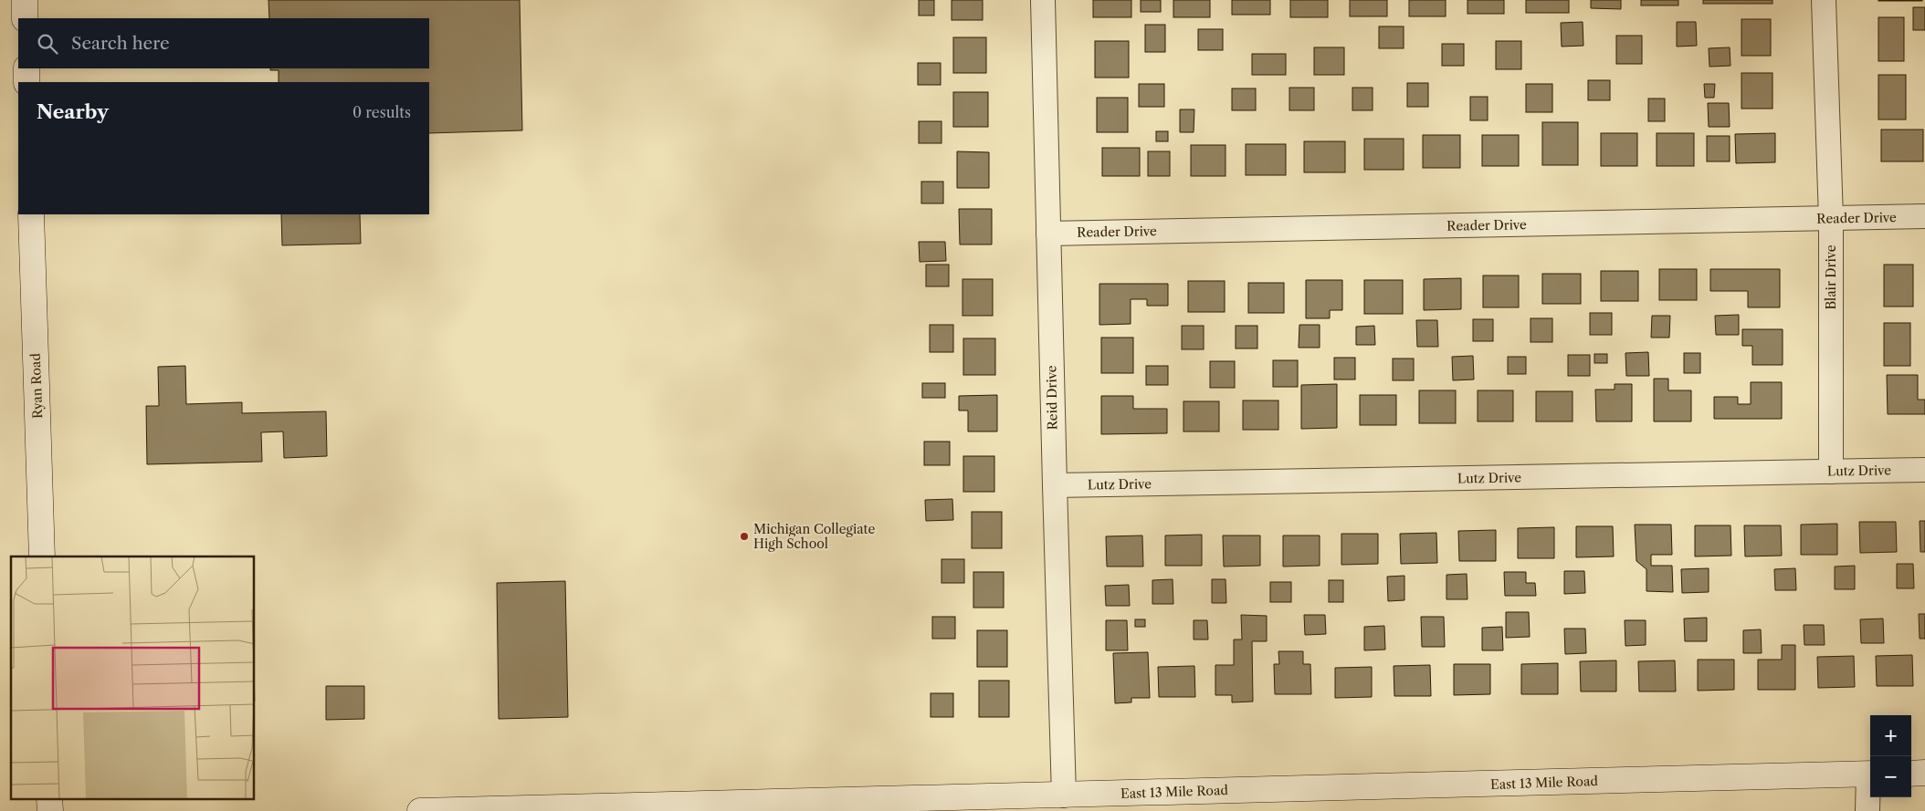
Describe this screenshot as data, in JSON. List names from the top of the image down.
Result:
{
  "streets": {
    "main road": ["Ryan Road", "East 13 Mile Road"],
    "street": [
      "Reader Drive",
      "Blair Drive",
      "Reid Drive",
      "Lutz Drive"
    ]
  },
  "crossings": [
    ["Reader Drive", "Blair Drive"],
    ["Reader Drive", "Reid Drive"],
    ["Blair Drive", "Lutz Drive"],
    ["Reid Drive", "Lutz Drive"],
    ["Reid Drive", "East 13 Mile Road"]
  ],
  "places": ["Michigan Collegiate High School"],
  "page": {
    "search": "Search here",
    "heading": ["Nearby", "0 results"],
    "map_buttons": ["+", "−"]
  }
}
